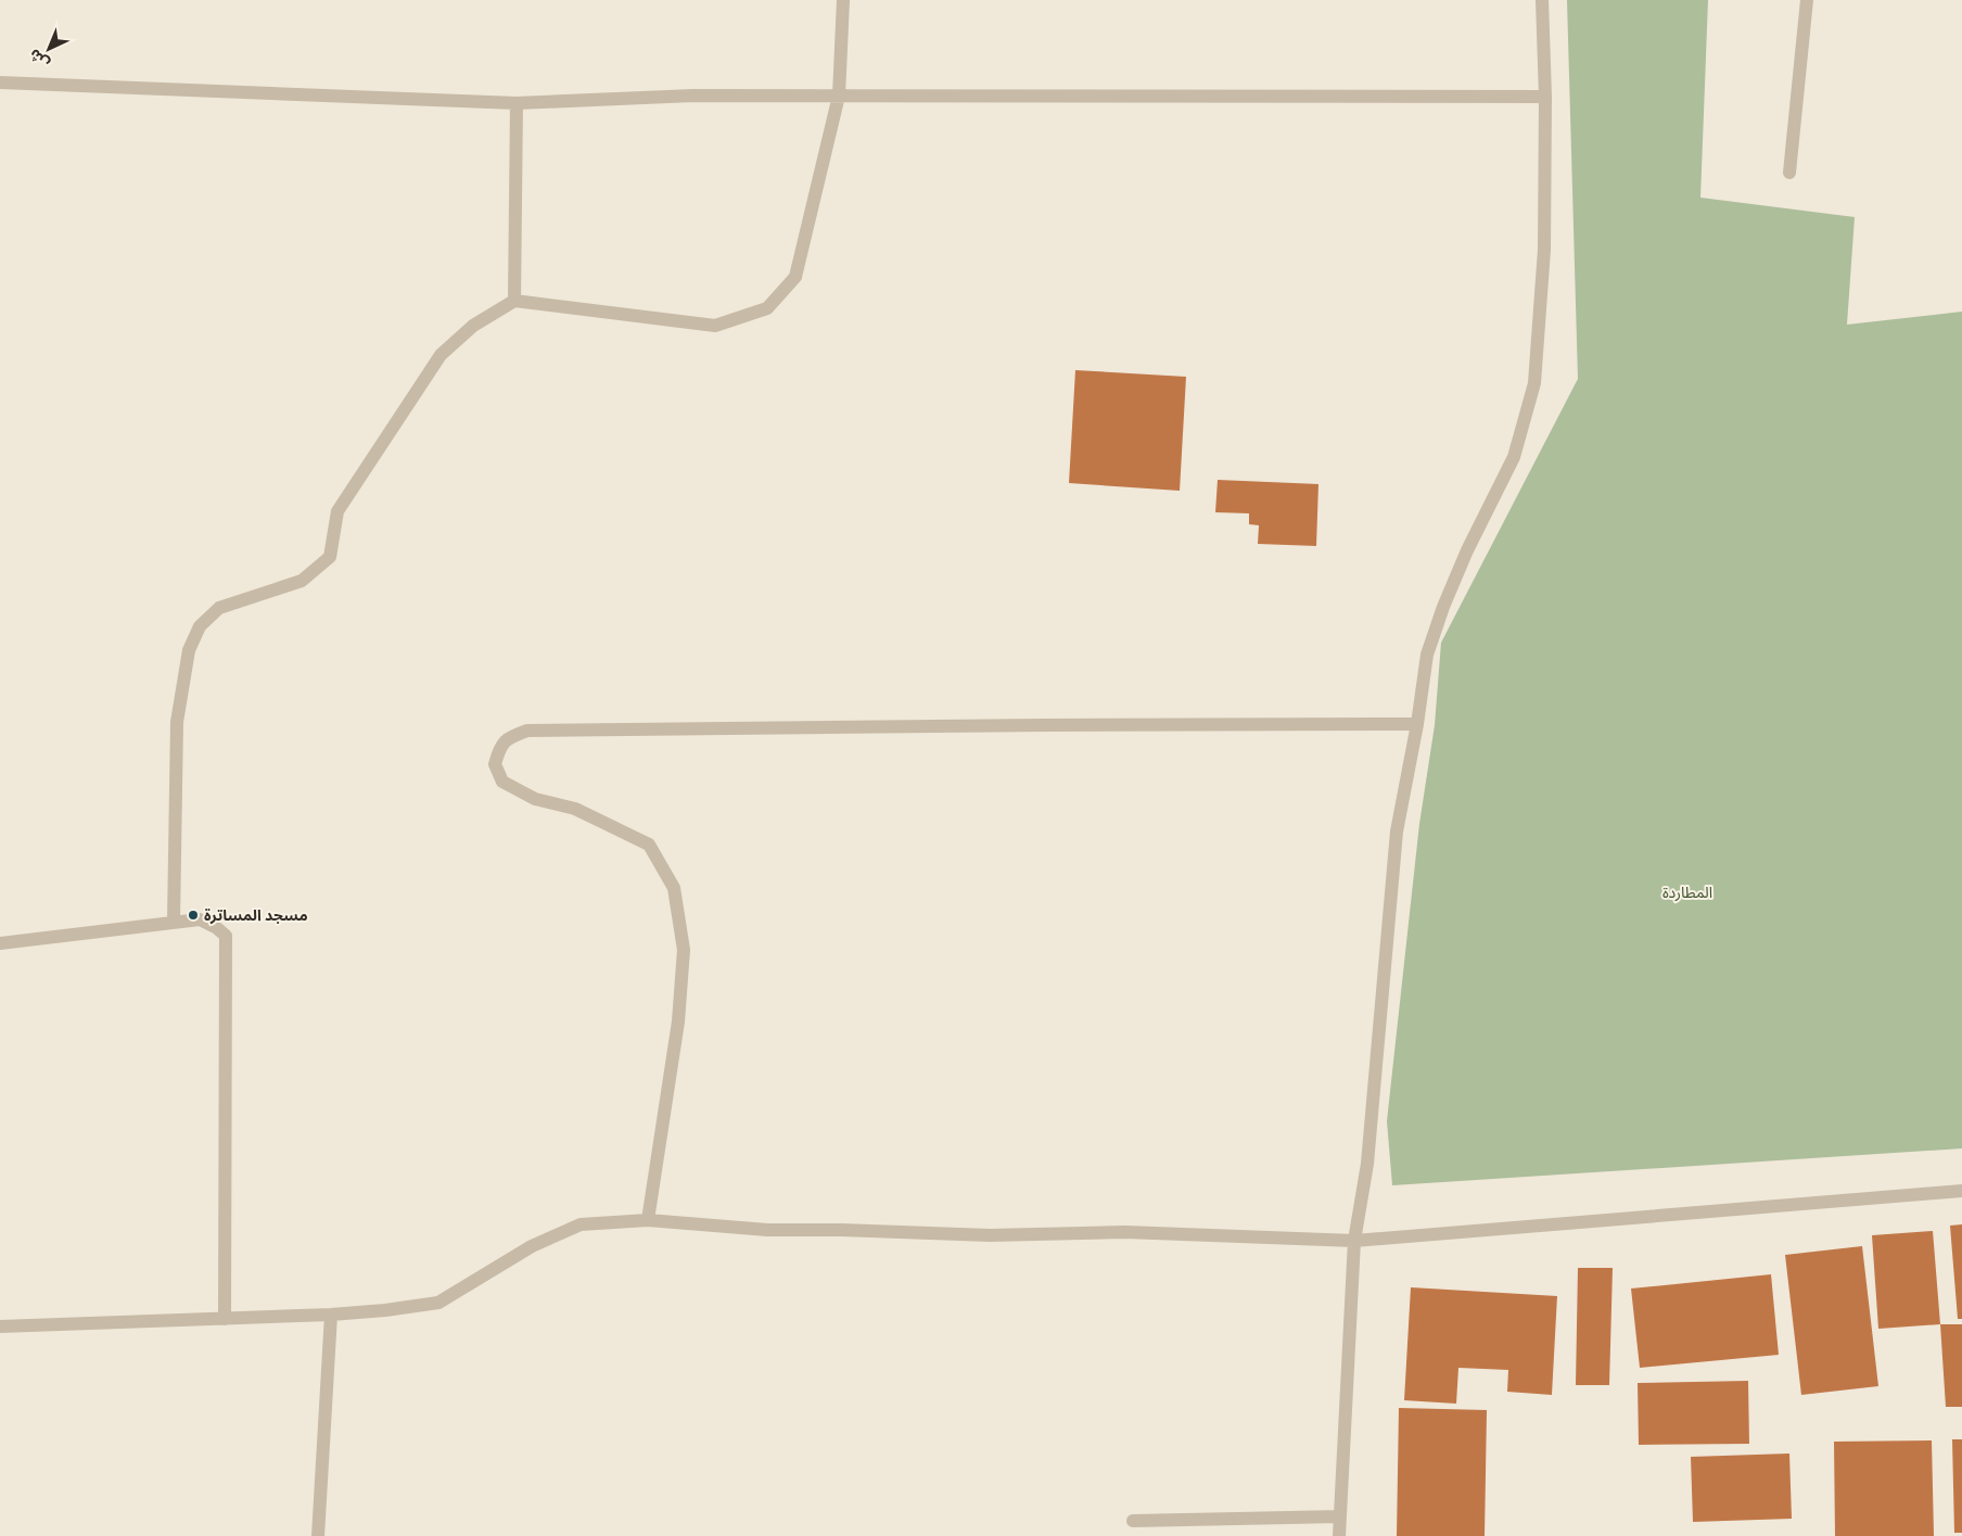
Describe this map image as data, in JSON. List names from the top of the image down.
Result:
{
  "parks": ["المطاردة"],
  "places": ["مسجد المساترة"],
  "north": "bottom left"
}
